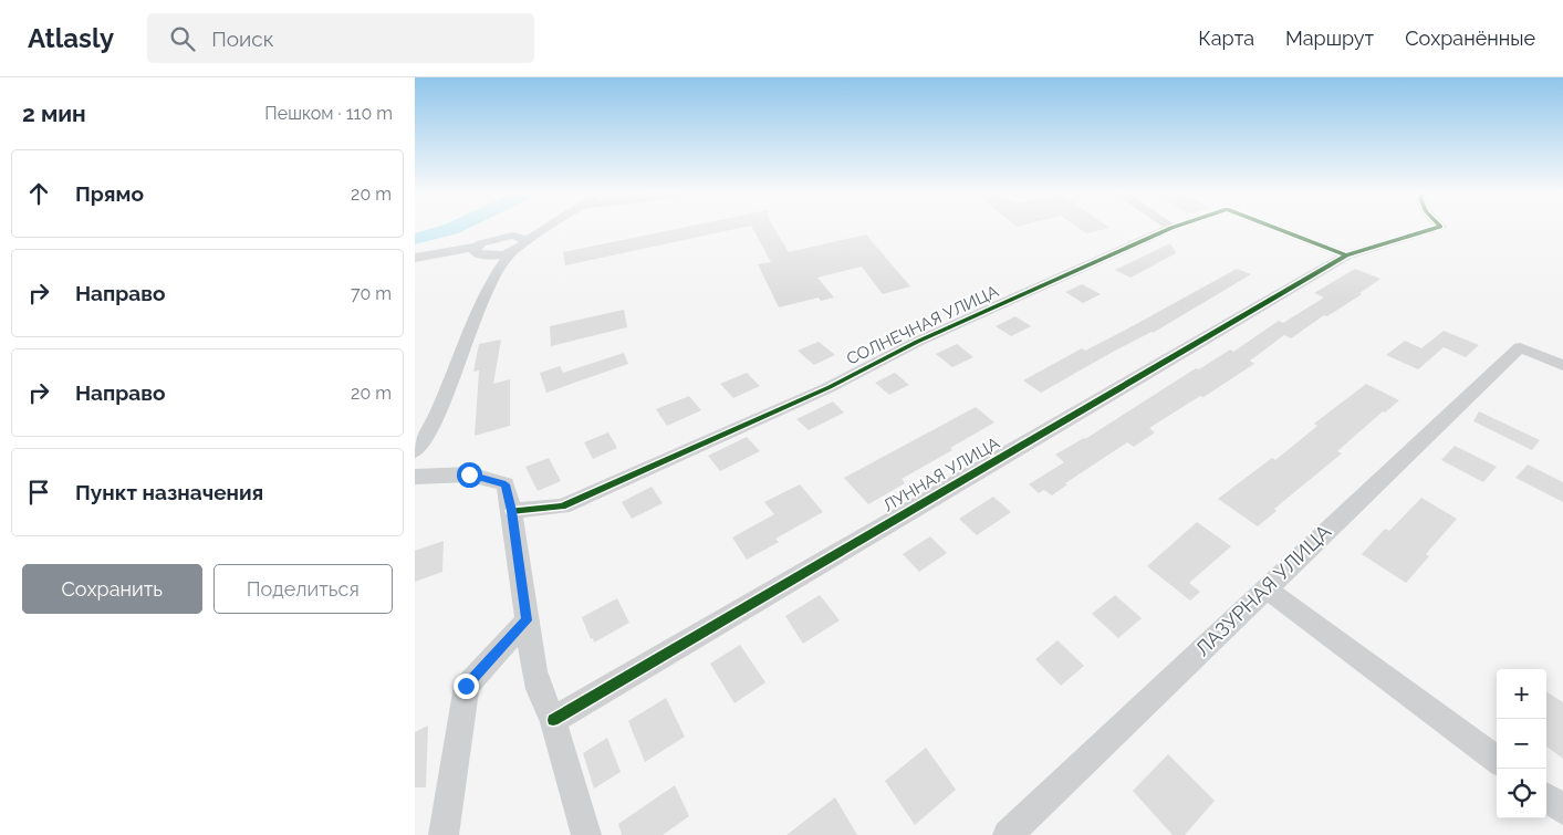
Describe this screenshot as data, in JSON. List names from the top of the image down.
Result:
{
  "streets": {
    "street": ["СОЛНЕЧНАЯ УЛИЦА", "ЛУННАЯ УЛИЦА", "ЛАЗУРНАЯ УЛИЦА"]
  },
  "crossings": [
    ["СОЛНЕЧНАЯ УЛИЦА", "ЛУННАЯ УЛИЦА"]
  ],
  "page": {
    "header": "Atlasly",
    "search": "Поиск",
    "nav": ["Карта", "Маршрут", "Сохранённые"],
    "heading": ["2 мин", "Пешком · 110 m"],
    "list": [
      ["Прямо", "20 m"],
      ["Направо", "70 m"],
      ["Направо", "20 m"],
      "Пункт назначения"
    ],
    "buttons": ["Сохранить", "Поделиться"],
    "map_buttons": ["+", "−"]
  }
}
